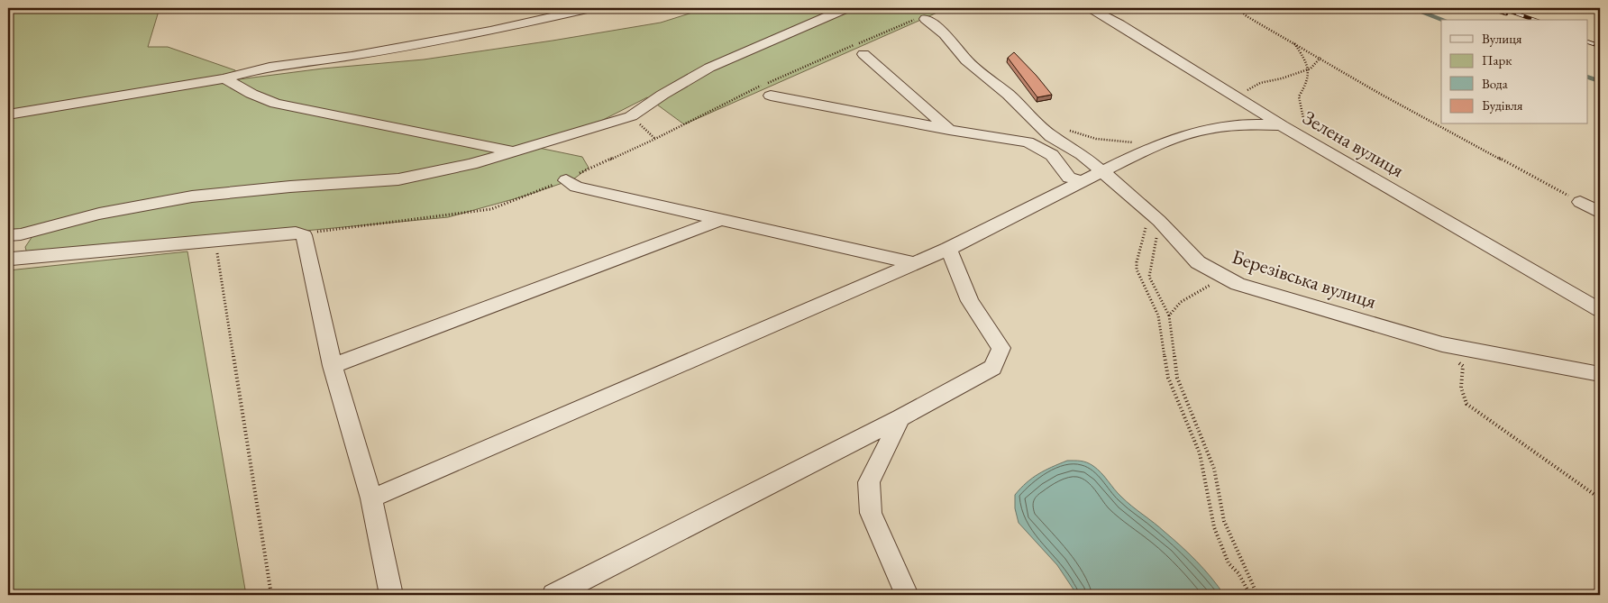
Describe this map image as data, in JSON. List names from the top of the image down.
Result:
{
  "streets": {
    "street": ["Зелена вулиця", "Березівська вулиця"]
  },
  "legend": [
    "Вулиця",
    "Парк",
    "Вода",
    "Будівля"
  ]
}
